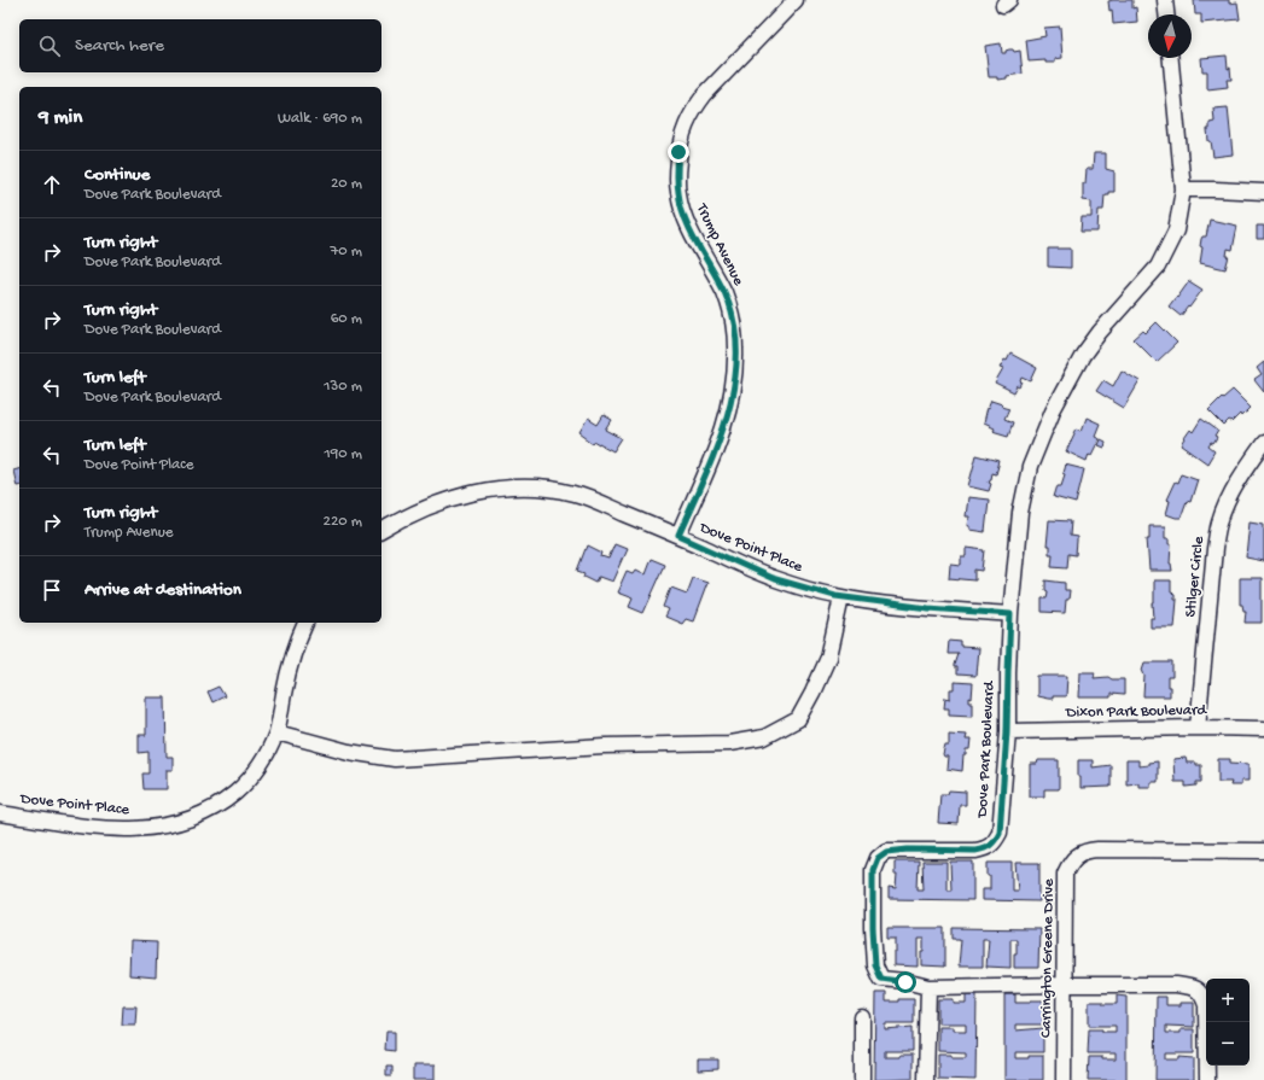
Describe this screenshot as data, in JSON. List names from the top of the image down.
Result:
{
  "streets": {
    "street": [
      "Trump Avenue",
      "Dove Point Place",
      "Stilger Circle",
      "Dixon Park Boulevard",
      "Dove Park Boulevard",
      "Carrington Greene Drive"
    ]
  },
  "crossings": [
    ["Trump Avenue", "Dove Point Place"],
    ["Dove Point Place", "Dove Park Boulevard"],
    ["Stilger Circle", "Dixon Park Boulevard"],
    ["Dixon Park Boulevard", "Dove Park Boulevard"],
    ["Dove Park Boulevard", "Carrington Greene Drive"]
  ],
  "north": "bottom",
  "page": {
    "search": "Search here",
    "heading": ["9 min", "Walk · 690 m"],
    "list": [
      ["Continue", "Dove Park Boulevard", "20 m"],
      ["Turn right", "Dove Park Boulevard", "70 m"],
      ["Turn right", "Dove Park Boulevard", "60 m"],
      ["Turn left", "Dove Park Boulevard", "130 m"],
      ["Turn left", "Dove Point Place", "190 m"],
      ["Turn right", "Trump Avenue", "220 m"],
      "Arrive at destination"
    ],
    "map_buttons": ["+", "−"]
  }
}
